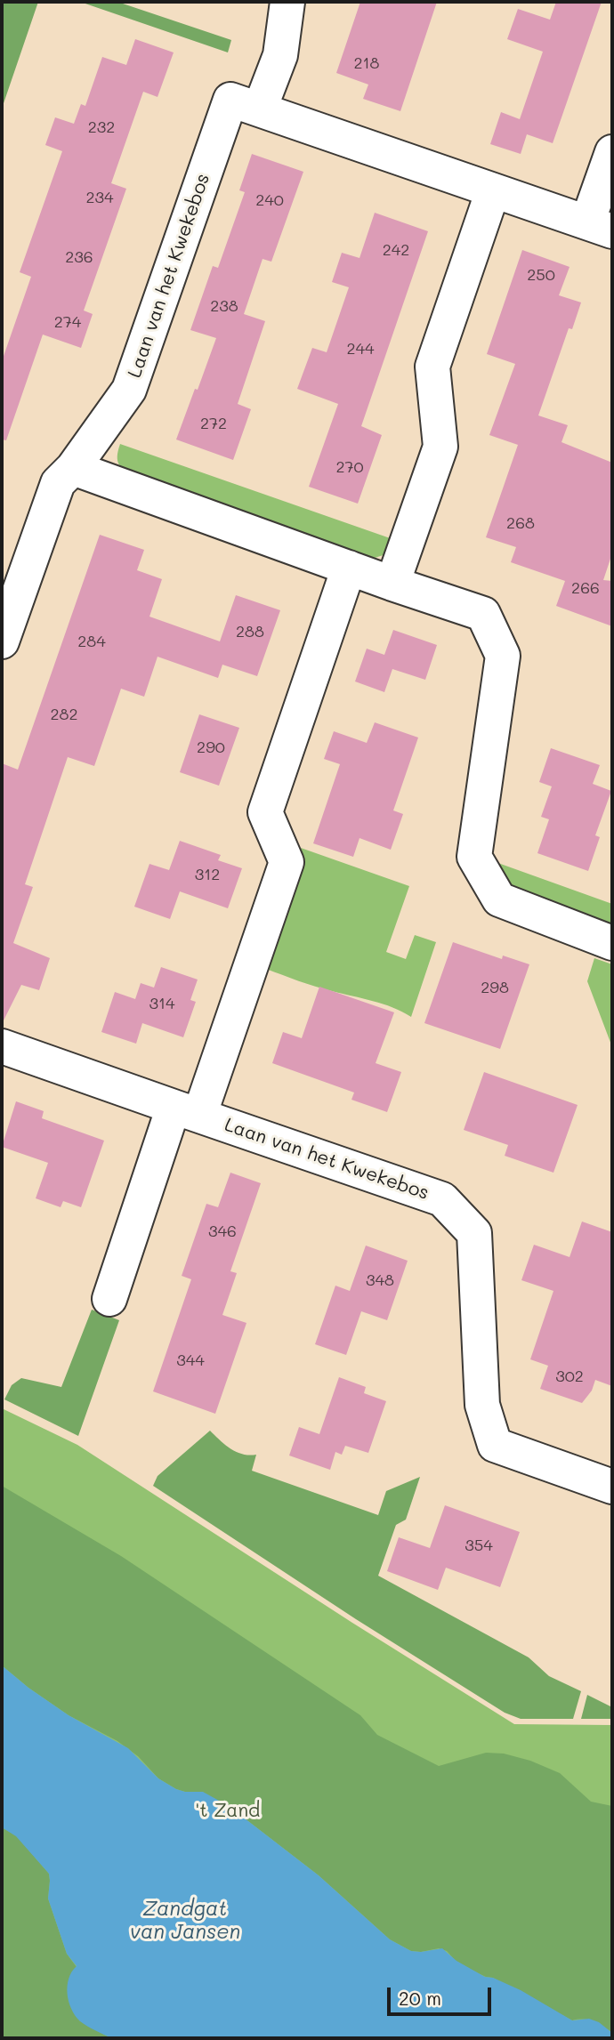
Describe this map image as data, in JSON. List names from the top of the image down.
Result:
{
  "streets": {
    "street": ["Laan van het Kwekebos"]
  },
  "water": ["Zandgat van Jansen"],
  "parks": ["'t Zand"],
  "house_numbers": [
    "218",
    "232",
    "234",
    "240",
    "242",
    "236",
    "250",
    "238",
    "274",
    "244",
    "272",
    "270",
    "268",
    "266",
    "288",
    "284",
    "282",
    "290",
    "312",
    "298",
    "314",
    "346",
    "348",
    "344",
    "302",
    "354"
  ],
  "scale_bar": "20 m"
}
